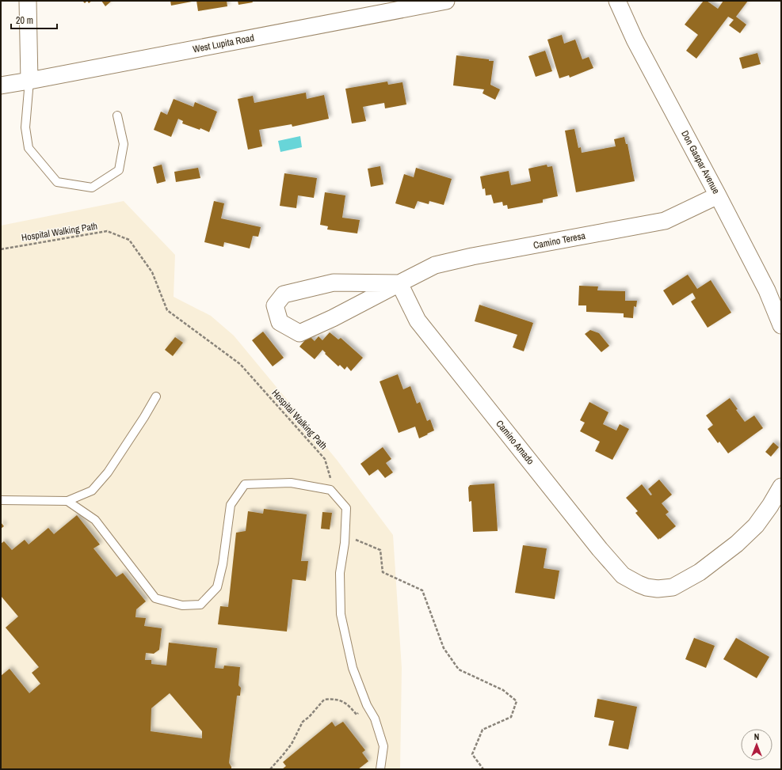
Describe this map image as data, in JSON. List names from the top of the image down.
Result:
{
  "streets": {
    "street": [
      "West Lupita Road",
      "Don Gaspar Avenue",
      "Camino Teresa",
      "Camino Amado"
    ],
    "path": ["Hospital Walking Path"]
  },
  "crossings": [
    ["Don Gaspar Avenue", "Camino Teresa"],
    ["Camino Teresa", "Camino Amado"]
  ],
  "scale_bar": "20 m",
  "north": "top"
}
